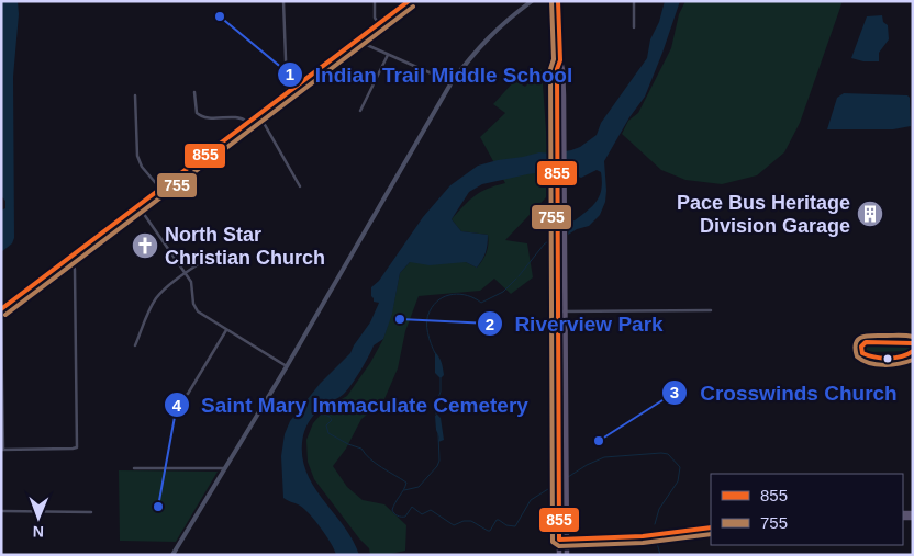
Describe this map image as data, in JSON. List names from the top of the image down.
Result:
{
  "places": {
    "other": [
      "Indian Trail Middle School",
      "Riverview Park",
      "Crosswinds Church",
      "Saint Mary Immaculate Cemetery"
    ],
    "building": ["Pace Bus Heritage Division Garage"],
    "church": ["North Star Christian Church"]
  },
  "lines": ["transit line 855", "transit line 755"],
  "legend": ["855", "755"],
  "north": "bottom"
}
